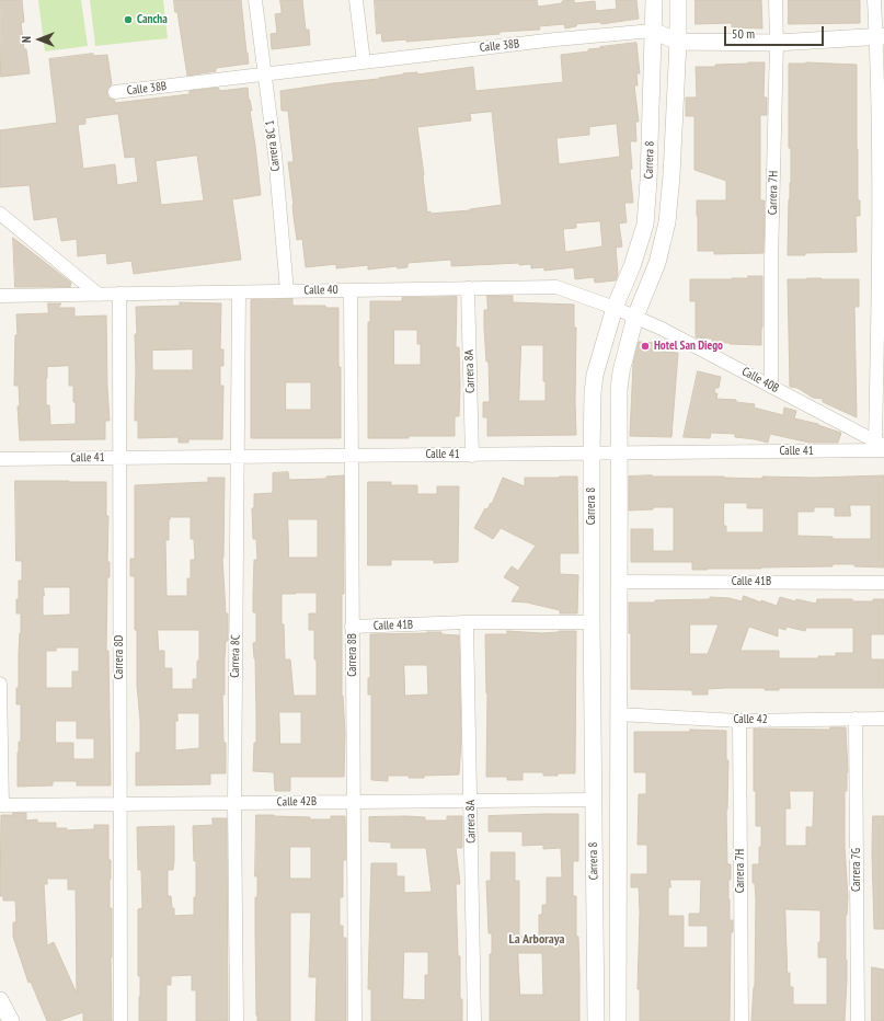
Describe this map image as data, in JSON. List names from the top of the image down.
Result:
{
  "streets": {
    "street": [
      "Calle 38B",
      "Carrera 8C 1",
      "Carrera 8",
      "Carrera 7H",
      "Calle 40",
      "Carrera 8A",
      "Calle 40B",
      "Calle 41",
      "Calle 41B",
      "Carrera 8B",
      "Carrera 8C",
      "Carrera 8D",
      "Calle 42",
      "Calle 42B",
      "Carrera 7G"
    ]
  },
  "crossings": [
    ["Calle 38B", "Carrera 8C 1"],
    ["Calle 38B", "Carrera 8"],
    ["Calle 38B", "Carrera 7H"],
    ["Carrera 8C 1", "Calle 40"],
    ["Carrera 8", "Calle 40"],
    ["Carrera 8", "Calle 40B"],
    ["Carrera 8", "Calle 41"],
    ["Carrera 8", "Calle 41B"],
    ["Carrera 8", "Calle 42"],
    ["Carrera 8", "Calle 42B"],
    ["Carrera 7H", "Calle 40B"],
    ["Carrera 7H", "Calle 42"],
    ["Calle 40", "Carrera 8A"],
    ["Calle 40", "Calle 40B"],
    ["Calle 40", "Carrera 8B"],
    ["Calle 40", "Carrera 8C"],
    ["Calle 40", "Carrera 8D"],
    ["Carrera 8A", "Calle 41"],
    ["Carrera 8A", "Calle 41B"],
    ["Carrera 8A", "Calle 42B"],
    ["Calle 40B", "Calle 41"],
    ["Calle 41", "Carrera 8B"],
    ["Calle 41", "Carrera 8C"],
    ["Calle 41", "Carrera 8D"],
    ["Calle 41B", "Carrera 8B"],
    ["Carrera 8B", "Calle 42B"],
    ["Carrera 8C", "Calle 42B"],
    ["Carrera 8D", "Calle 42B"],
    ["Calle 42", "Carrera 7G"]
  ],
  "districts": ["La Arboraya"],
  "places": ["Cancha", "Hotel San Diego"],
  "scale_bar": "50 m",
  "north": "left"
}
